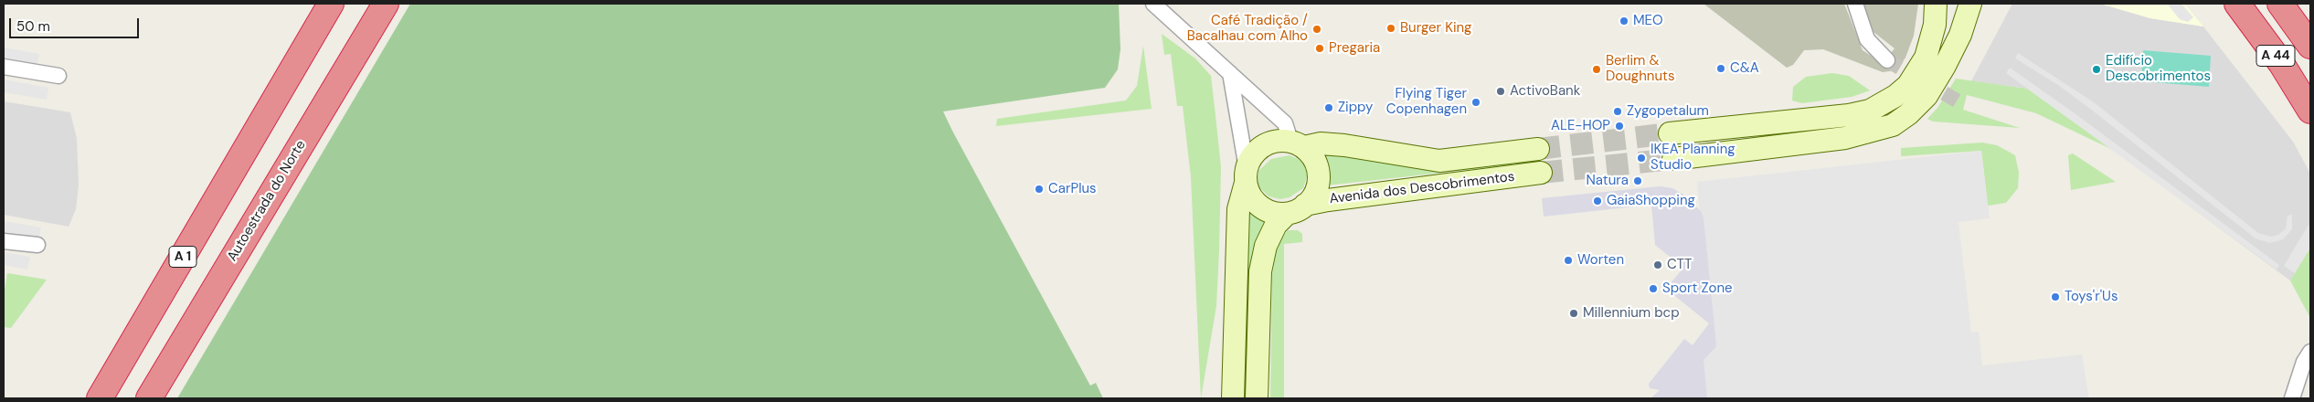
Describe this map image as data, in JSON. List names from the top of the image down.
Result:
{
  "streets": {
    "highway": ["A 44", "Autoestrada do Norte", "A 1"],
    "main road": ["Avenida dos Descobrimentos"]
  },
  "places": [
    "MEO",
    "Burger King",
    "Café Tradição / Bacalhau com Alho",
    "Pregaria",
    "C&A",
    "Berlim & Doughnuts",
    "Edifício Descobrimentos",
    "ActivoBank",
    "Flying Tiger Copenhagen",
    "Zippy",
    "Zygopetalum",
    "ALE-HOP",
    "IKEA Planning Studio",
    "Natura",
    "CarPlus",
    "GaiaShopping",
    "Worten",
    "CTT",
    "Sport Zone",
    "Toys'r'Us",
    "Millennium bcp"
  ],
  "scale_bar": "50 m"
}
